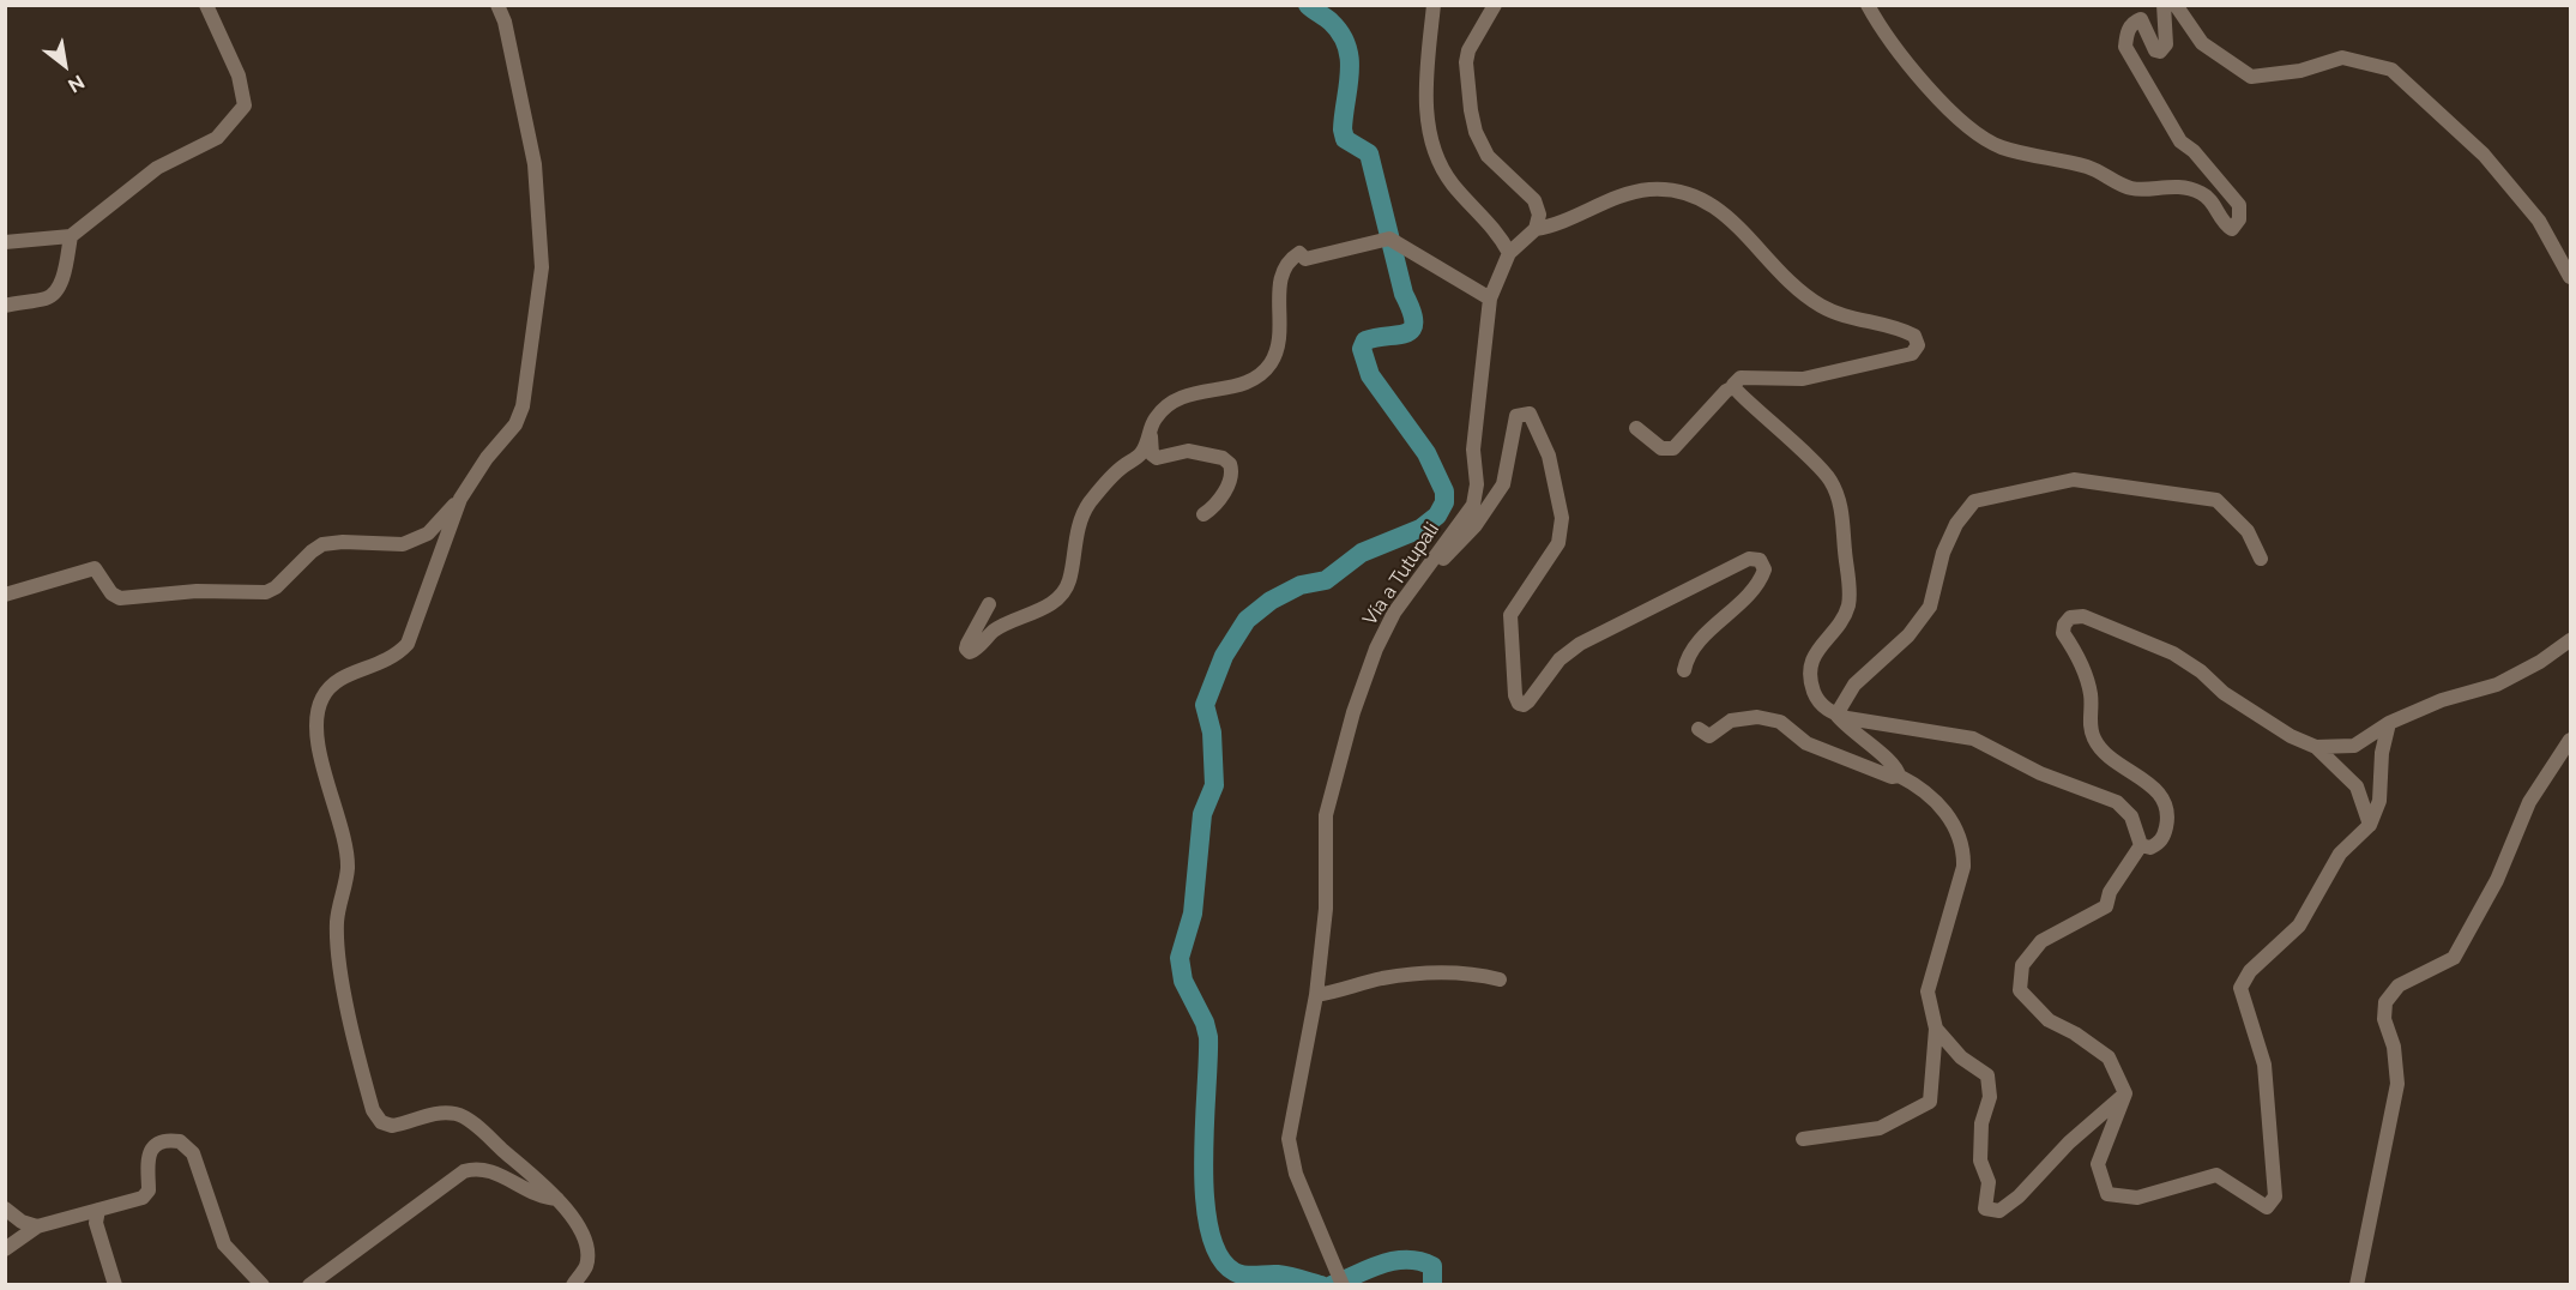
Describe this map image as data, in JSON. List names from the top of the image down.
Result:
{
  "streets": {
    "street": ["Vía a Tutupali"]
  },
  "north": "bottom right"
}
